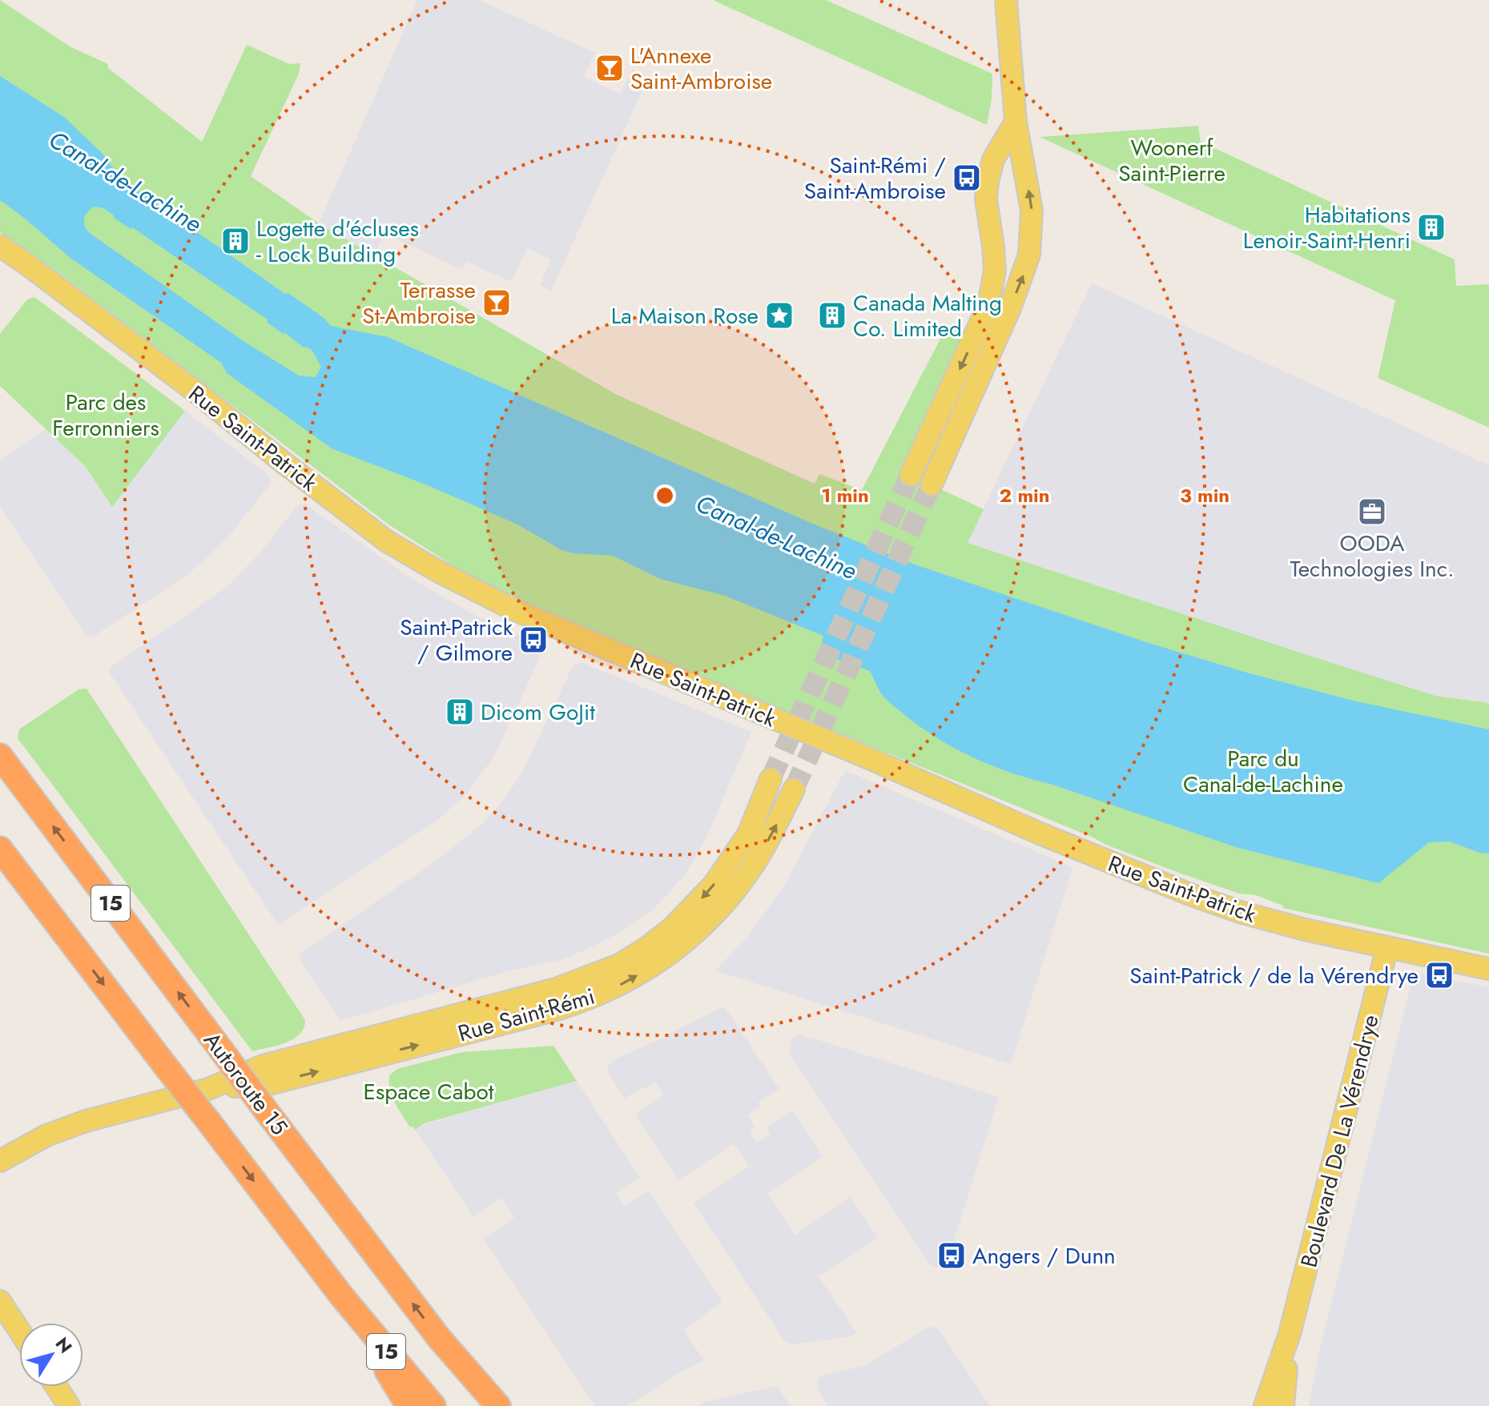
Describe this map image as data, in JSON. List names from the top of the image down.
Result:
{
  "streets": {
    "highway": ["15", "Autoroute 15"],
    "main road": ["Rue Saint-Patrick", "Rue Saint-Rémi", "Boulevard De La Vérendrye"]
  },
  "crossings": [
    ["Rue Saint-Patrick", "Boulevard De La Vérendrye"]
  ],
  "water": ["Canal-de-Lachine"],
  "parks": [
    "Woonerf Saint-Pierre",
    "Parc des Ferronniers",
    "Parc du Canal-de-Lachine",
    "Espace Cabot"
  ],
  "places": {
    "bar": ["L'Annexe Saint-Ambroise", "Terrasse St-Ambroise"],
    "bus stop": [
      "Saint-Rémi / Saint-Ambroise",
      "Saint-Patrick / Gilmore",
      "Saint-Patrick / de la Vérendrye",
      "Angers / Dunn"
    ],
    "building": [
      "Habitations Lenoir-Saint-Henri",
      "Logette d'écluses - Lock Building",
      "Canada Malting Co. Limited",
      "Dicom GoJit"
    ],
    "place": ["La Maison Rose"],
    "office": ["OODA Technologies Inc."]
  },
  "north": "top right",
  "rings": ["1 min", "2 min", "3 min"]
}
